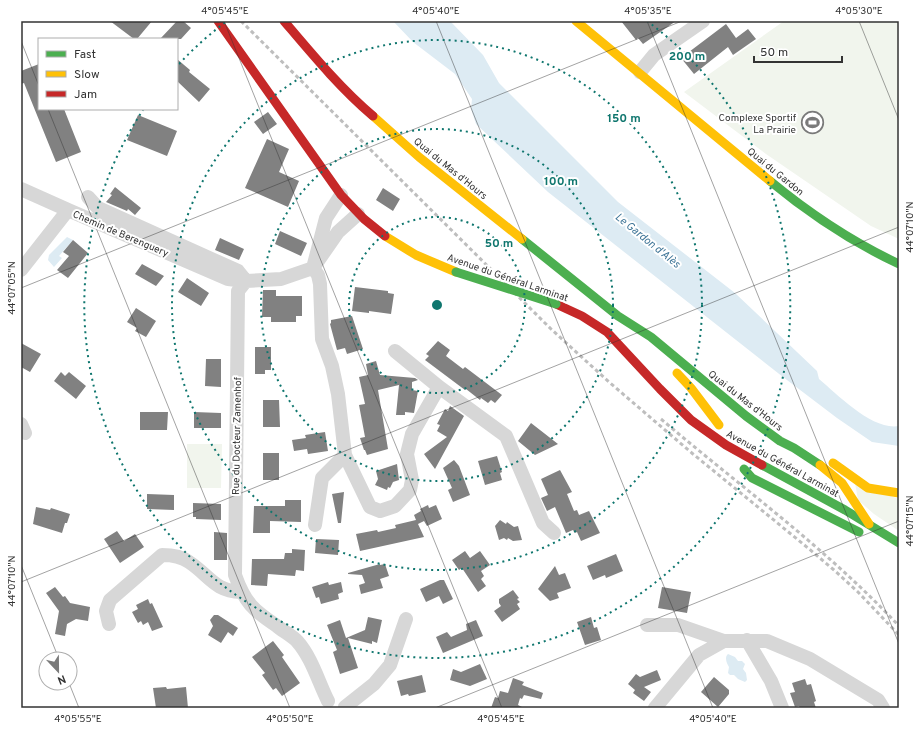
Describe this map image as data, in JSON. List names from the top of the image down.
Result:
{
  "streets": {
    "main road": ["Quai du Mas d'Hours", "Quai du Gardon", "Avenue du Général Larminat"],
    "street": ["Chemin de Berenguery", "Rue du Docteur Zamenhof"]
  },
  "crossings": [
    ["Quai du Mas d'Hours", "Avenue du Général Larminat"],
    ["Chemin de Berenguery", "Rue du Docteur Zamenhof"]
  ],
  "water": ["Le Gardon d'Alès"],
  "places": {
    "sports": ["Complexe Sportif La Prairie"]
  },
  "legend": ["Fast", "Slow", "Jam"],
  "scale_bar": "50 m",
  "north": "bottom",
  "coordinates": [
    "4°05'45\"E",
    "4°05'40\"E",
    "4°05'35\"E",
    "4°05'30\"E",
    "44°07'10\"N",
    "44°07'05\"N",
    "44°07'15\"N",
    "4°05'55\"E",
    "4°05'50\"E"
  ],
  "rings": [
    "200 m",
    "150 m",
    "100 m",
    "50 m"
  ]
}
